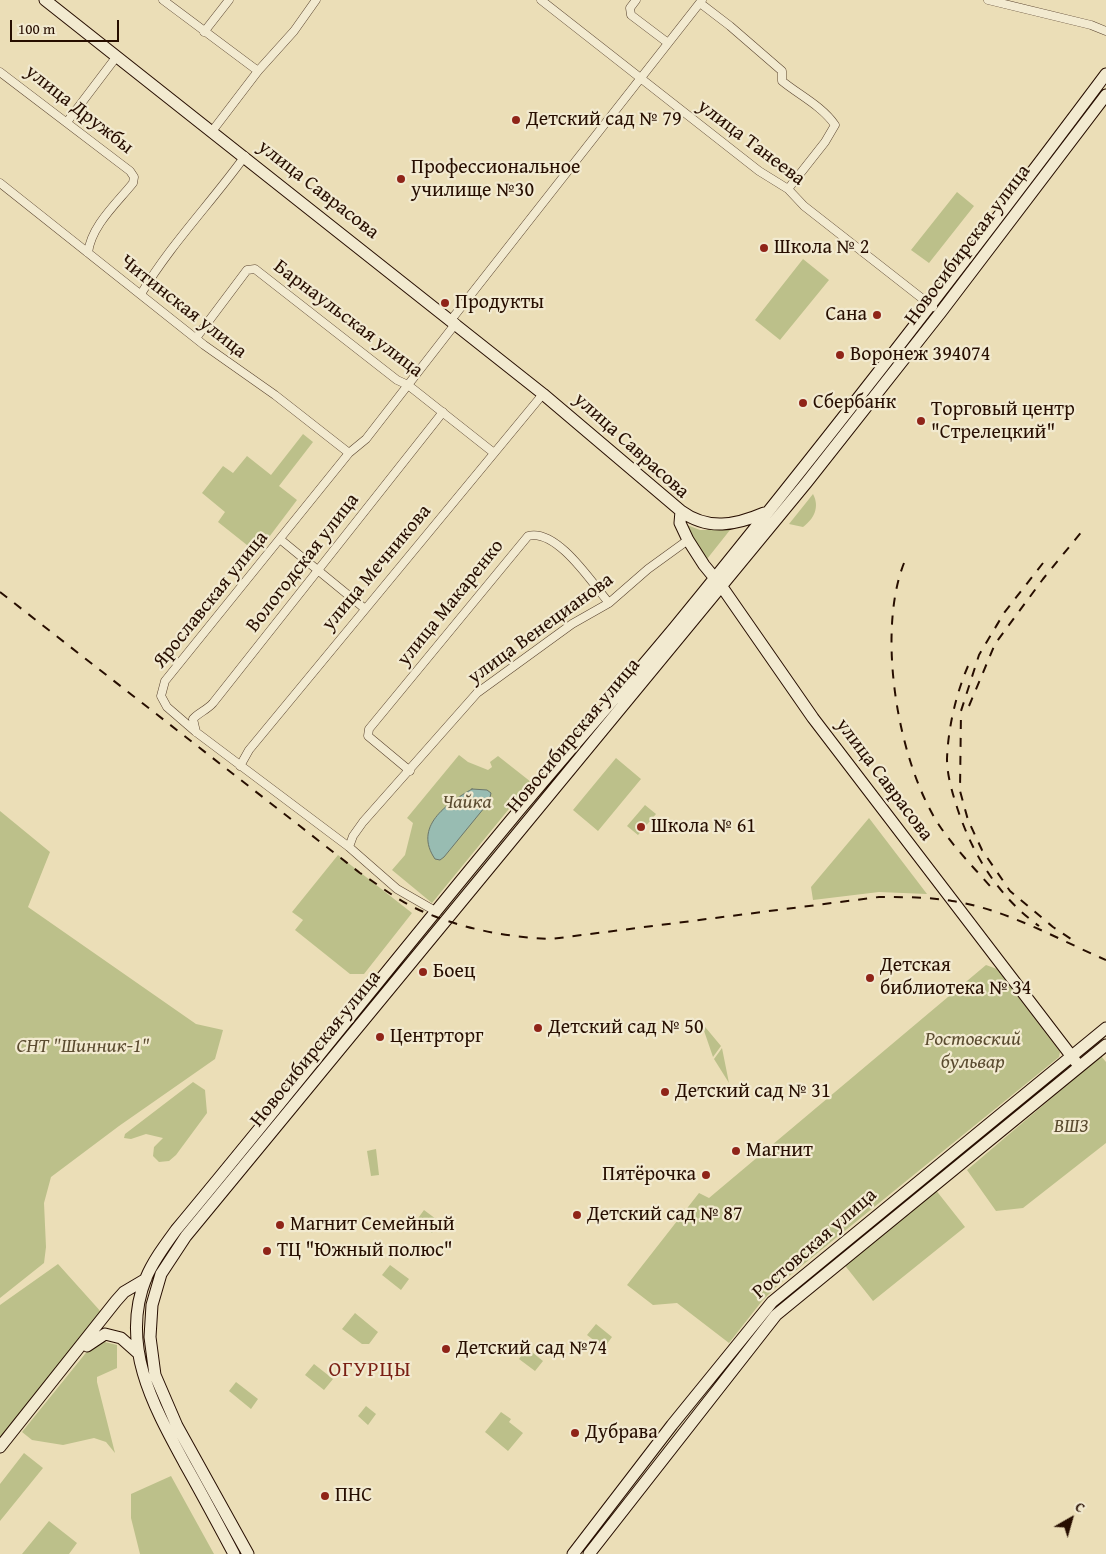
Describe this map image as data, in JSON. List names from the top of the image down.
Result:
{
  "streets": {
    "main road": ["улица Саврасова", "Новосибирская улица", "Ростовская улица"],
    "street": [
      "улица Дружбы",
      "улица Танеева",
      "Читинская улица",
      "Барнаульская улица",
      "Вологодская улица",
      "улица Мечникова",
      "Ярославская улица",
      "улица Макаренко",
      "улица Венецианова"
    ]
  },
  "crossings": [
    ["улица Дружбы", "Читинская улица"],
    ["улица Танеева", "Новосибирская улица"],
    ["улица Танеева", "Ярославская улица"],
    ["улица Саврасова", "Новосибирская улица"],
    ["улица Саврасова", "улица Мечникова"],
    ["улица Саврасова", "Ярославская улица"],
    ["улица Саврасова", "улица Венецианова"],
    ["улица Саврасова", "Ростовская улица"],
    ["Новосибирская улица", "Ярославская улица"],
    ["Читинская улица", "Барнаульская улица"],
    ["Читинская улица", "Ярославская улица"],
    ["Барнаульская улица", "Вологодская улица"],
    ["Барнаульская улица", "улица Мечникова"],
    ["Барнаульская улица", "Ярославская улица"],
    ["Вологодская улица", "Ярославская улица"],
    ["улица Мечникова", "Ярославская улица"],
    ["Ярославская улица", "улица Венецианова"],
    ["улица Макаренко", "улица Венецианова"]
  ],
  "districts": ["ОГУРЦЫ"],
  "parks": [
    "Чайка",
    "Ростовский бульвар",
    "СНТ \"Шинник-1\"",
    "ВШЗ"
  ],
  "places": [
    "Детский сад № 79",
    "Профессиональное училище №30",
    "Школа № 2",
    "Продукты",
    "Сана",
    "Воронеж 394074",
    "Сбербанк",
    "Торговый центр \"Стрелецкий\"",
    "Школа № 61",
    "Боец",
    "Детская библиотека № 34",
    "Детский сад № 50",
    "Центрторг",
    "Детский сад № 31",
    "Магнит",
    "Пятёрочка",
    "Детский сад № 87",
    "Магнит Семейный",
    "ТЦ \"Южный полюс\"",
    "Детский сад №74",
    "Дубрава",
    "ПНС"
  ],
  "scale_bar": "100 m",
  "north": "top right"
}
